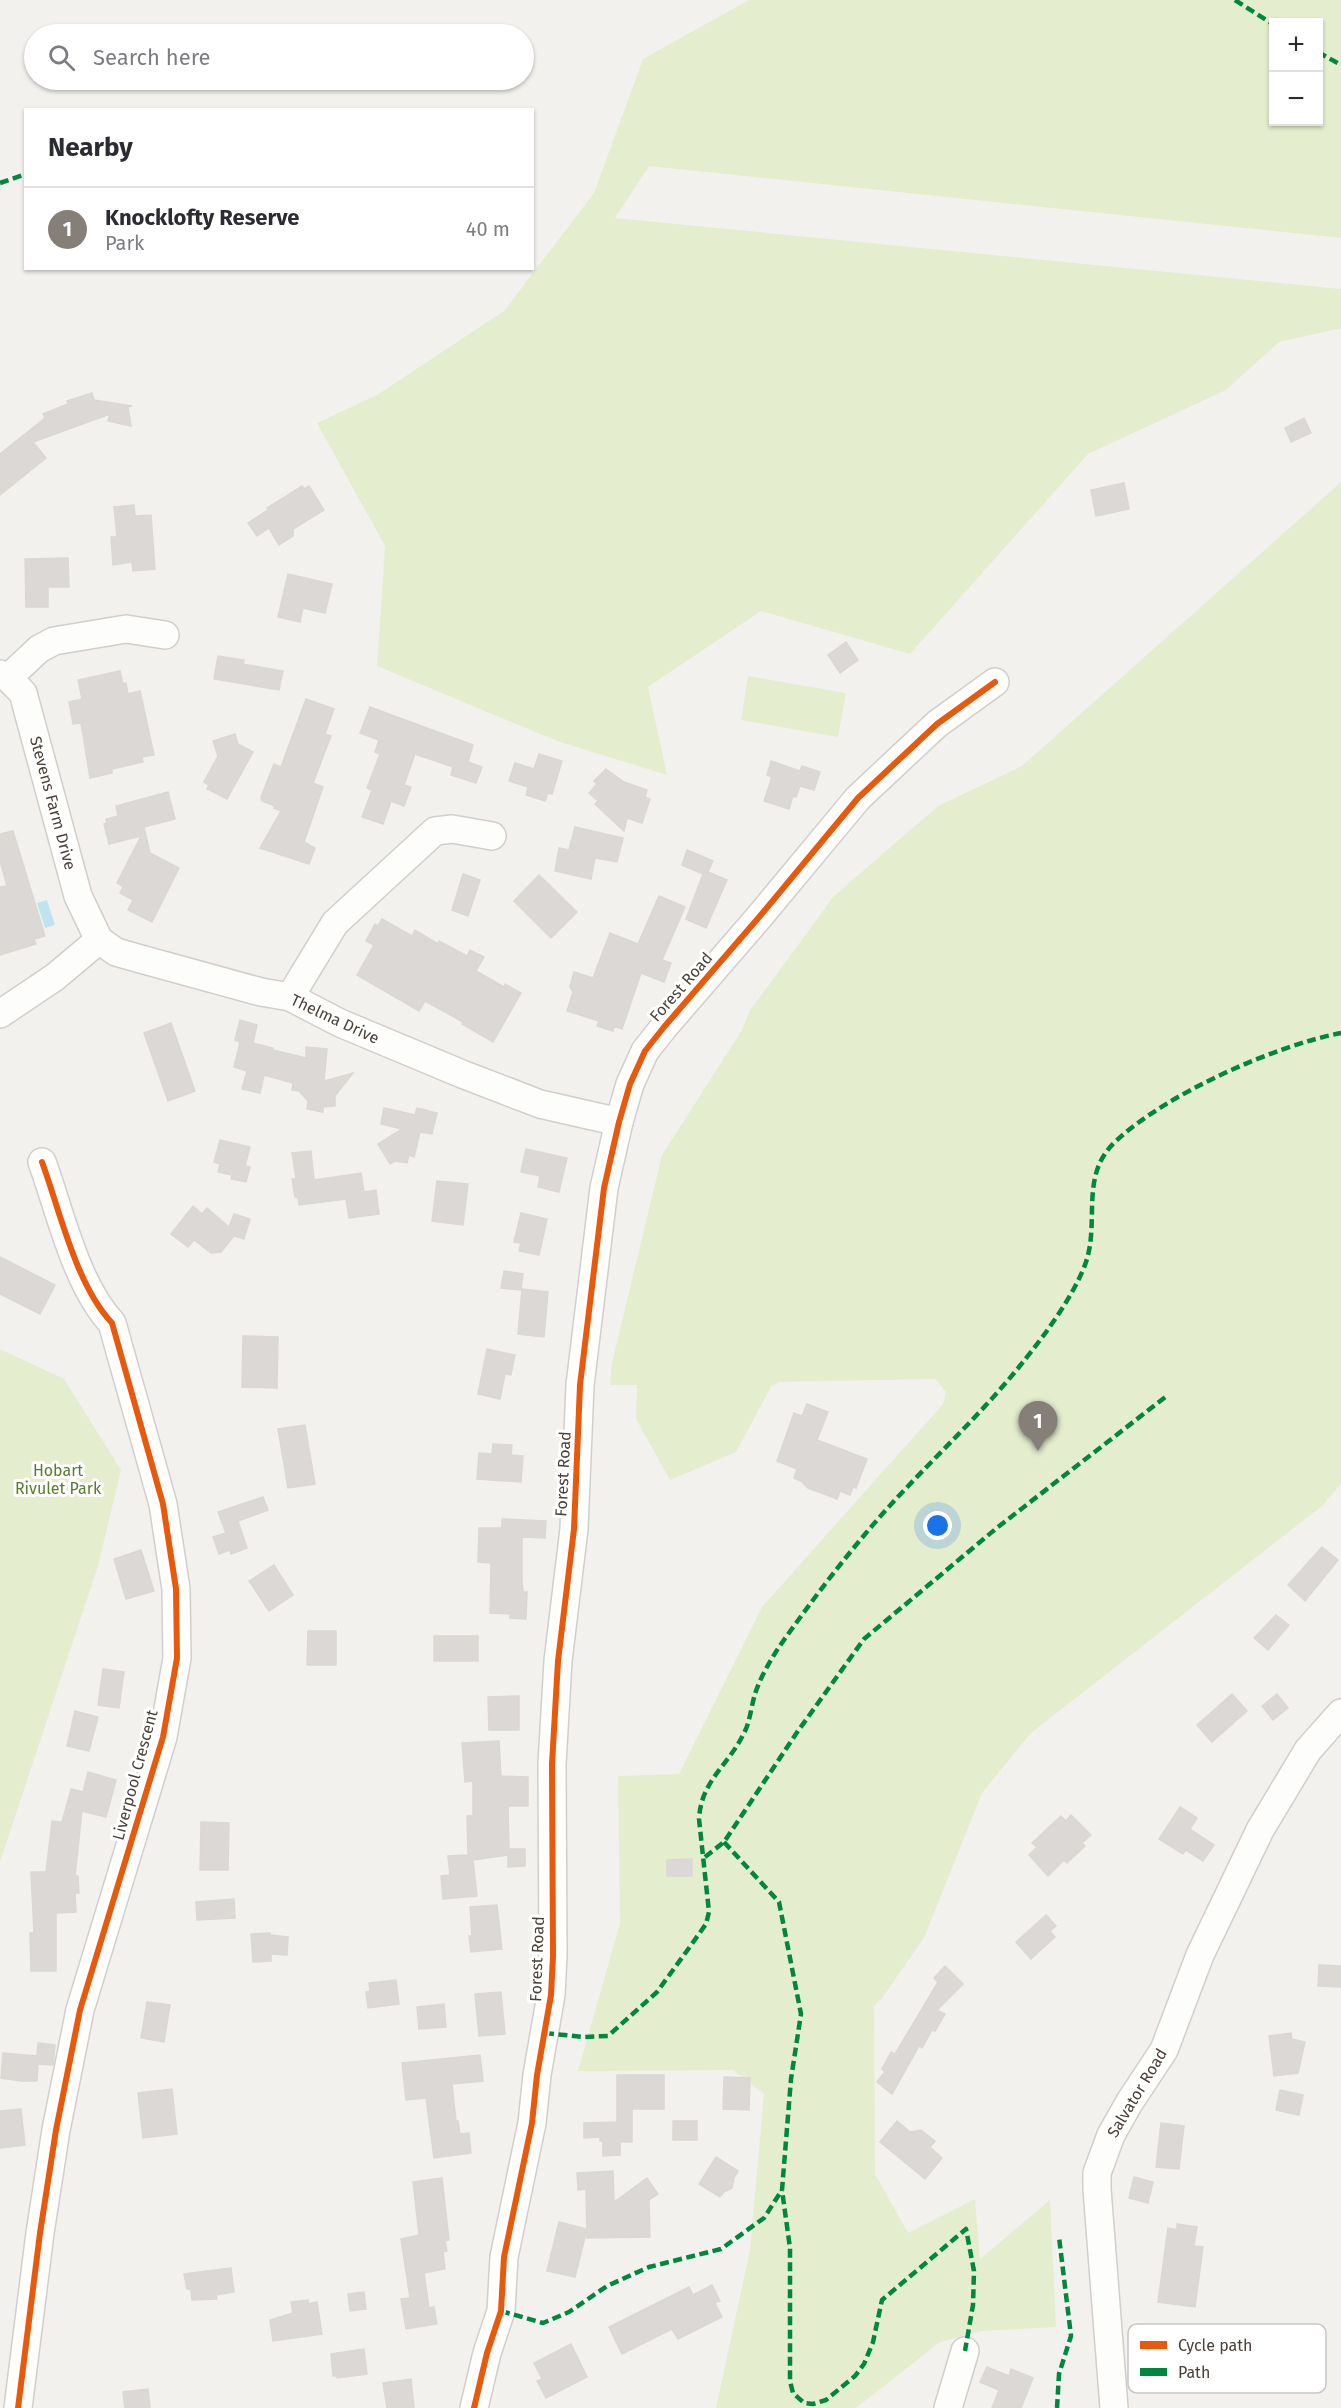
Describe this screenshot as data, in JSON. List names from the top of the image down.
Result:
{
  "streets": {
    "street": [
      "Stevens Farm Drive",
      "Forest Road",
      "Thelma Drive",
      "Liverpool Crescent",
      "Salvator Road"
    ]
  },
  "crossings": [
    ["Stevens Farm Drive", "Thelma Drive"],
    ["Forest Road", "Thelma Drive"]
  ],
  "parks": ["Hobart Rivulet Park"],
  "legend": ["Cycle path", "Path"],
  "page": {
    "map_buttons": ["+", "−"],
    "search": "Search here",
    "heading": "Nearby",
    "list": [
      {
        "mark": "1",
        "name": "Knocklofty Reserve",
        "note": "Park",
        "value": "40 m"
      }
    ],
    "pins": "1"
  }
}
